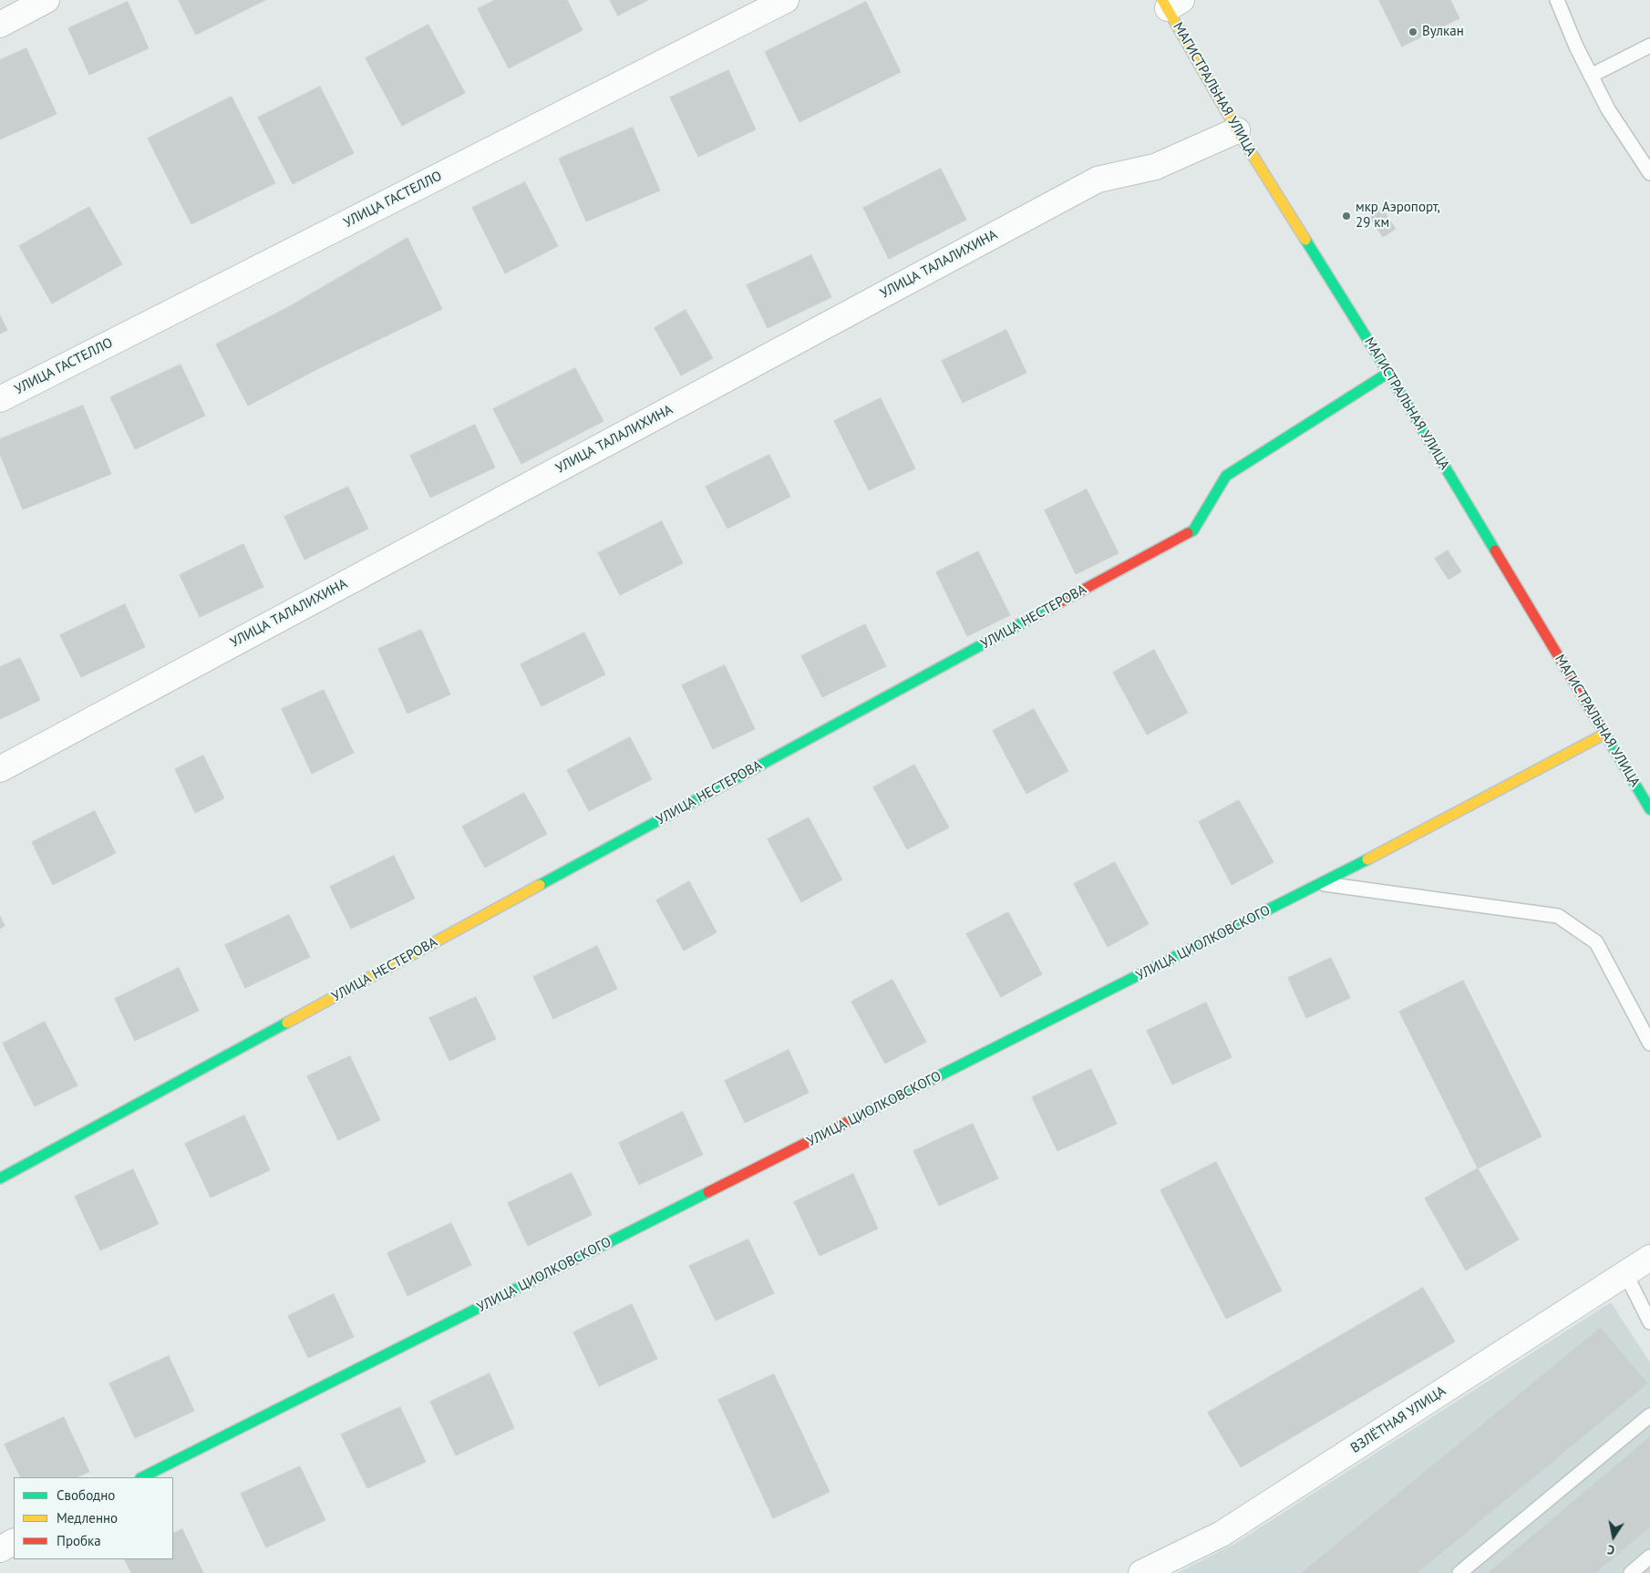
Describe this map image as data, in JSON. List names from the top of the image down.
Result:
{
  "streets": {
    "street": [
      "МАГИСТРАЛЬНАЯ УЛИЦА",
      "УЛИЦА ГАСТЕЛЛО",
      "УЛИЦА ТАЛАЛИХИНА",
      "УЛИЦА НЕСТЕРОВА",
      "УЛИЦА ЦИОЛКОВСКОГО",
      "ВЗЛЁТНАЯ УЛИЦА"
    ]
  },
  "crossings": [
    ["МАГИСТРАЛЬНАЯ УЛИЦА", "УЛИЦА ТАЛАЛИХИНА"],
    ["МАГИСТРАЛЬНАЯ УЛИЦА", "УЛИЦА НЕСТЕРОВА"],
    ["МАГИСТРАЛЬНАЯ УЛИЦА", "УЛИЦА ЦИОЛКОВСКОГО"]
  ],
  "places": ["Вулкан", "мкр Аэропорт, 29 км"],
  "legend": ["Свободно", "Медленно", "Пробка"],
  "north": "bottom"
}
